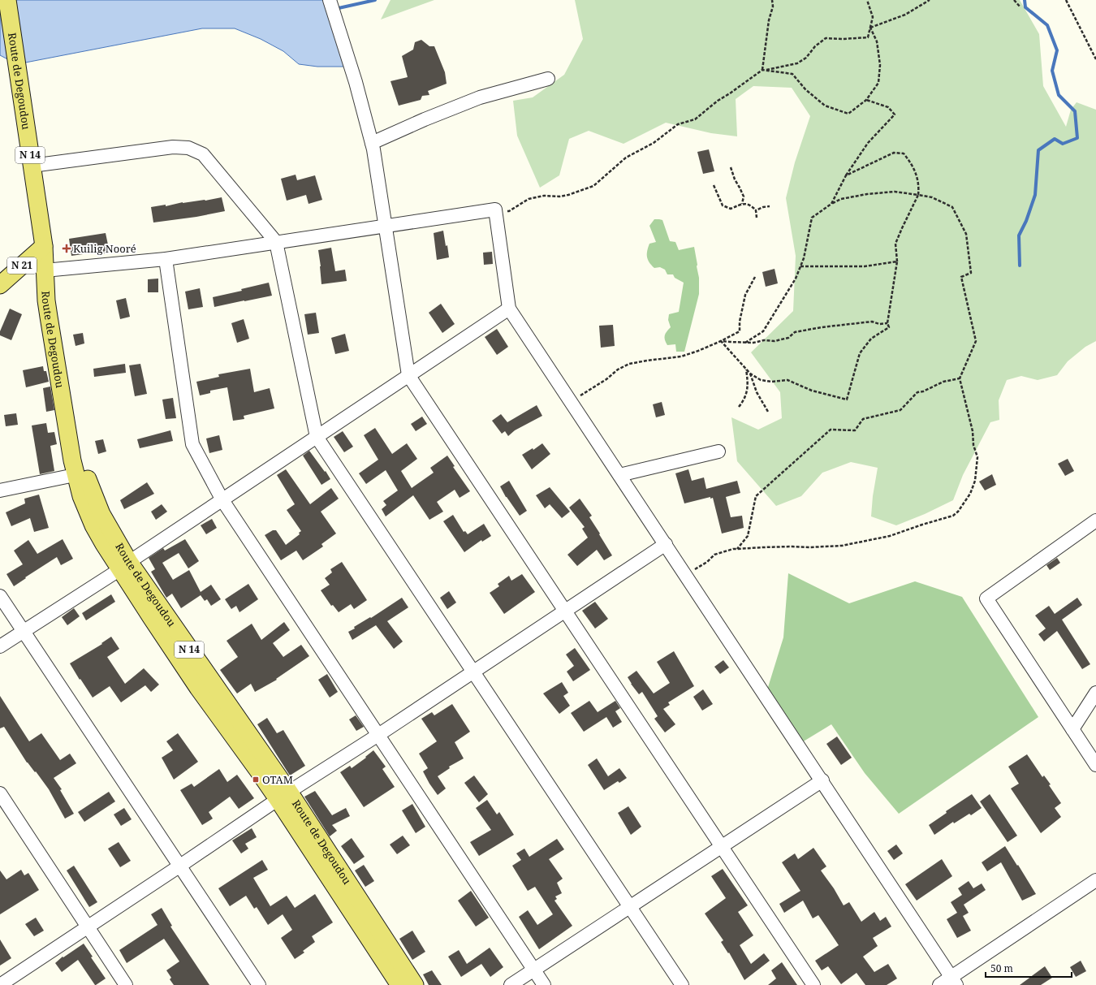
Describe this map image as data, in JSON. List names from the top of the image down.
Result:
{
  "streets": {
    "main road": ["Route de Degoudou", "N 14", "N 21"]
  },
  "crossings": [
    ["Route de Degoudou", "N 21"]
  ],
  "places": {
    "health": ["Kuilig Nooré"],
    "transit": ["OTAM"]
  },
  "scale_bar": "50 m"
}
